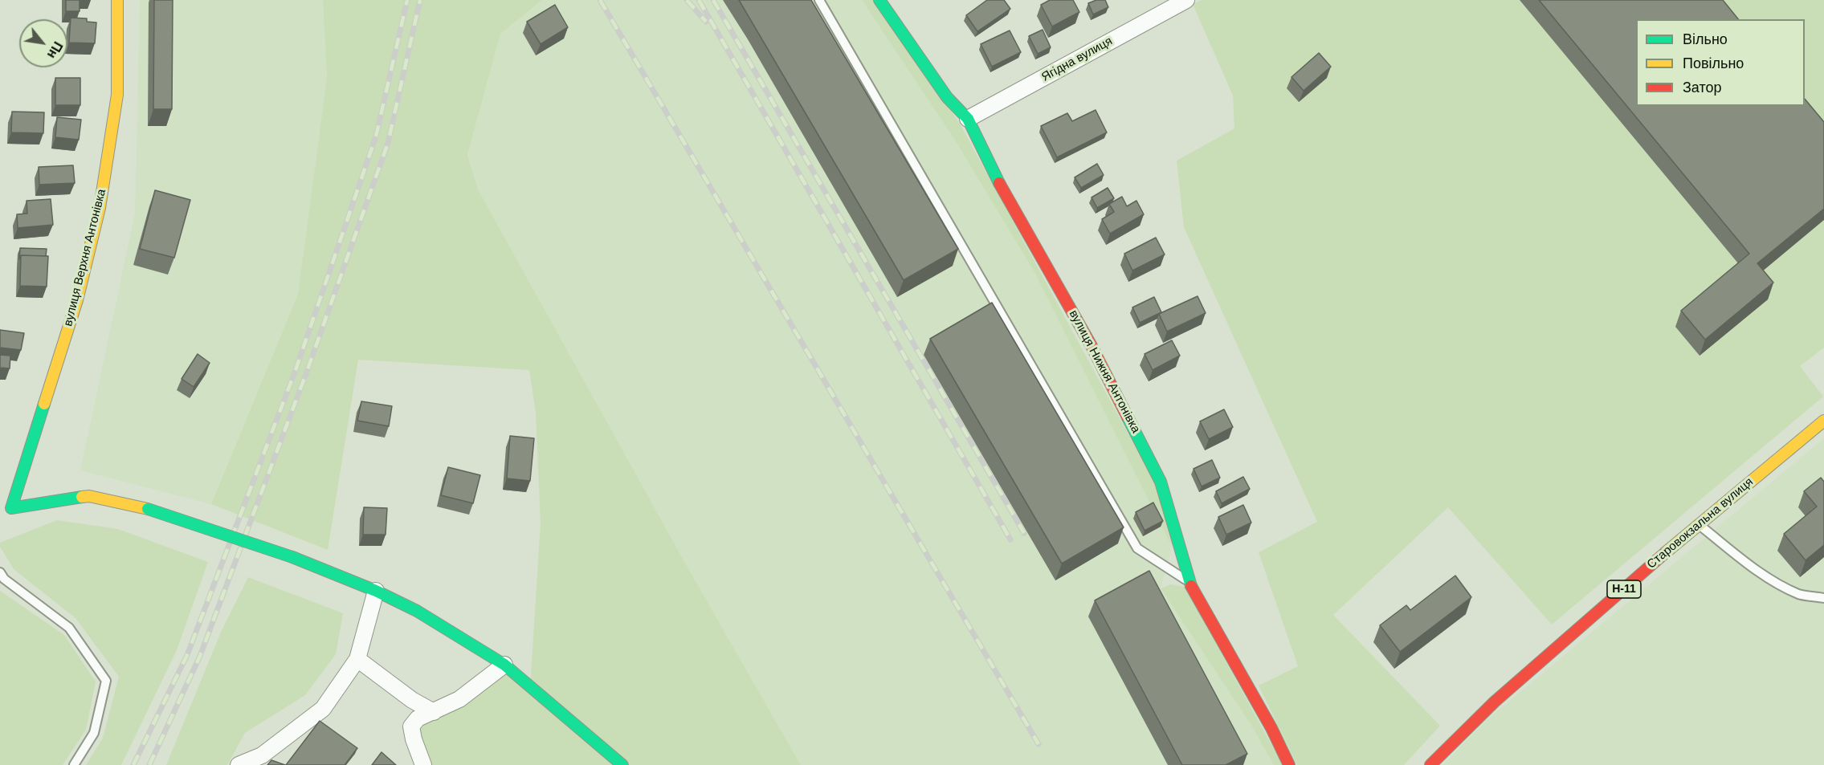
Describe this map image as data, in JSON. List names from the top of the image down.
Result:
{
  "streets": {
    "street": [
      "Ягідна вулиця",
      "вулиця Верхня Антонівка",
      "вулиця Нижня Антонівка",
      "Старовокзальна вулиця",
      "Н-11"
    ]
  },
  "crossings": [
    ["Ягідна вулиця", "вулиця Нижня Антонівка"]
  ],
  "legend": ["Вільно", "Повільно", "Затор"],
  "north": "bottom right"
}
